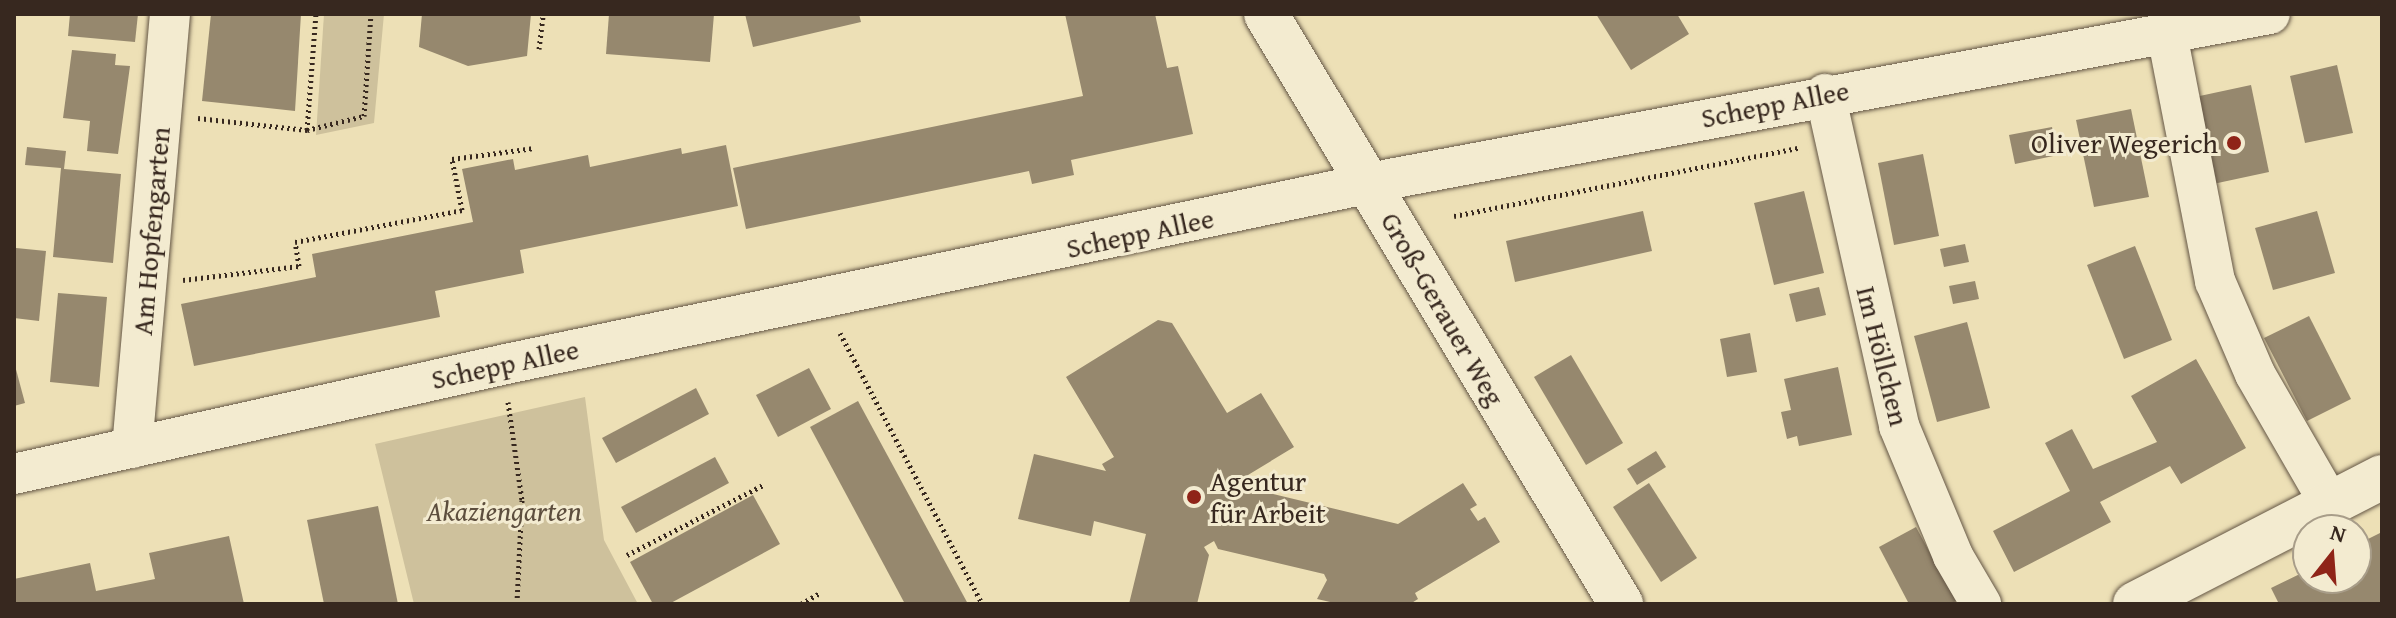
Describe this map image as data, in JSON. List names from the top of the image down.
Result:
{
  "streets": {
    "main road": ["Groß-Gerauer Weg"],
    "street": ["Schepp Allee", "Am Hopfengarten", "Im Höllchen"]
  },
  "crossings": [
    ["Schepp Allee", "Am Hopfengarten"],
    ["Schepp Allee", "Groß-Gerauer Weg"],
    ["Schepp Allee", "Im Höllchen"]
  ],
  "parks": ["Akaziengarten"],
  "places": ["Oliver Wegerich", "Agentur für Arbeit"],
  "north": "top"
}
